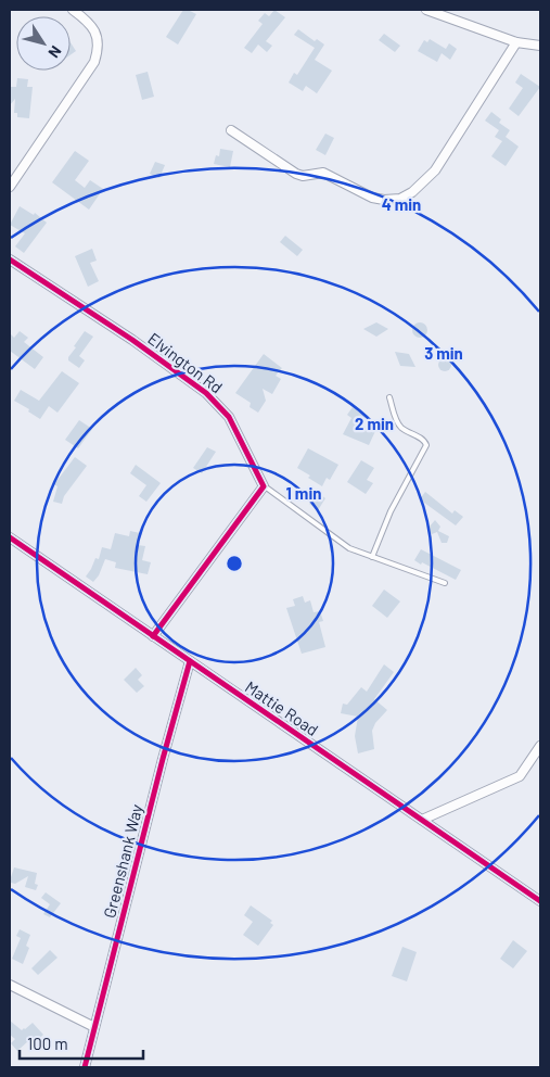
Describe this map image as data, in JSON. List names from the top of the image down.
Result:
{
  "streets": {
    "street": ["Elvington Rd", "Mattie Road", "Greenshank Way"]
  },
  "crossings": [
    ["Mattie Road", "Greenshank Way"]
  ],
  "scale_bar": "100 m",
  "north": "bottom right",
  "rings": [
    "4 min",
    "3 min",
    "2 min",
    "1 min"
  ]
}
